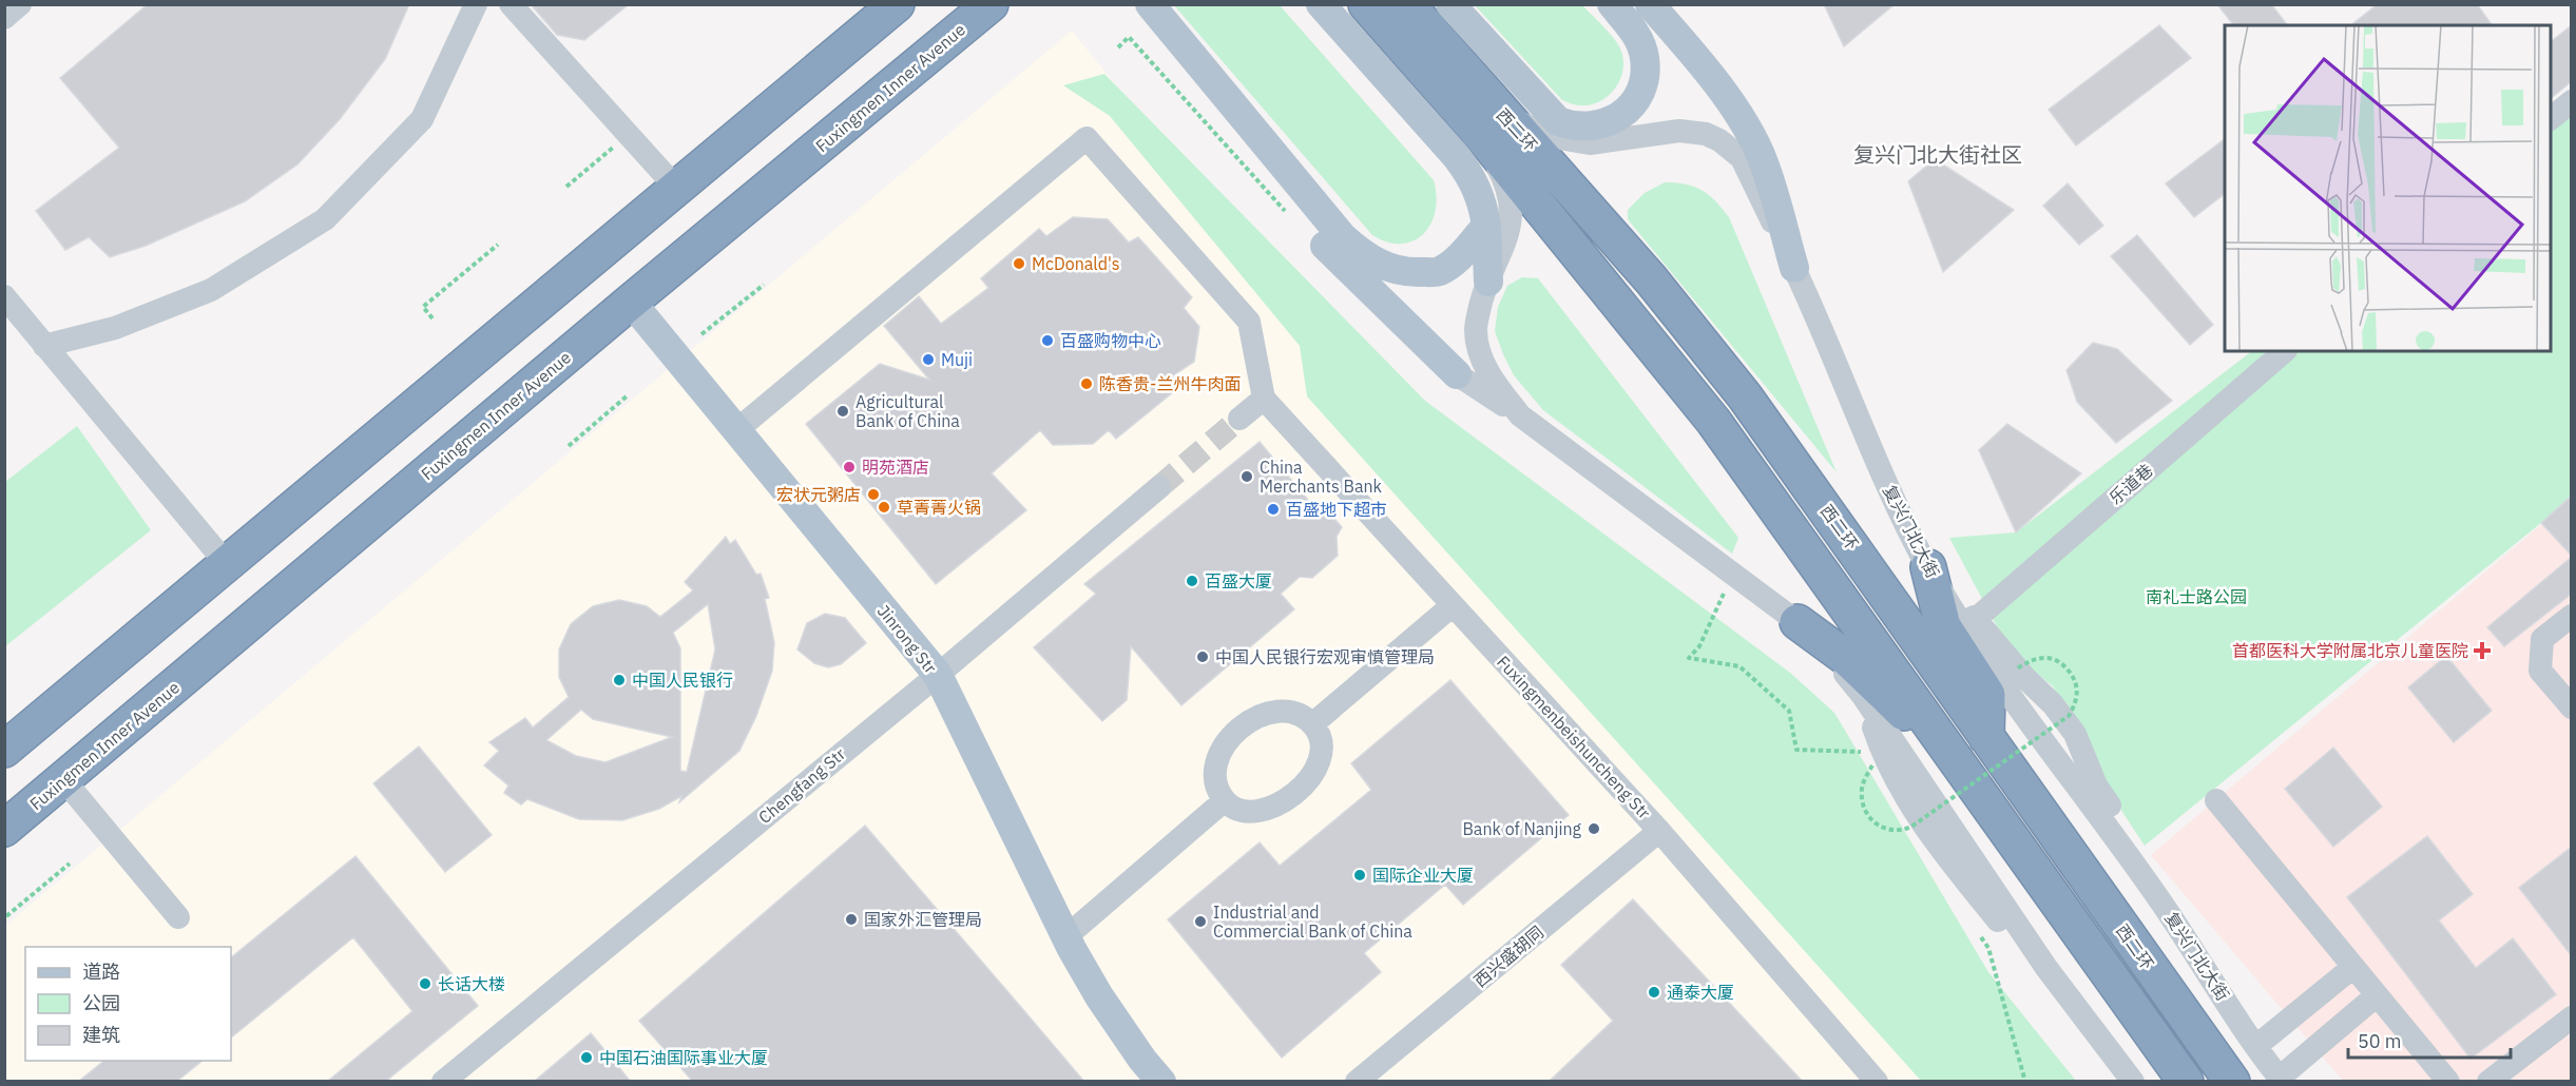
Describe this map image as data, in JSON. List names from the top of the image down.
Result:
{
  "streets": {
    "highway": ["Fuxingmen Inner Avenue", "西二环"],
    "main road": ["Jinrong Str"],
    "street": [
      "乐道巷",
      "复兴门北大街",
      "Fuxingmenbeishuncheng Str",
      "Chengfang Str",
      "西兴盛胡同"
    ]
  },
  "crossings": [
    ["Fuxingmen Inner Avenue", "Jinrong Str"],
    ["西二环", "复兴门北大街"],
    ["Jinrong Str", "Chengfang Str"],
    ["Fuxingmenbeishuncheng Str", "西兴盛胡同"]
  ],
  "districts": ["复兴门北大街社区"],
  "parks": ["南礼士路公园"],
  "places": {
    "other": [
      "McDonald's",
      "百盛购物中心",
      "Muji",
      "陈香贵-兰州牛肉面",
      "Agricultural Bank of China",
      "明苑酒店",
      "China Merchants Bank",
      "宏状元粥店",
      "草菁菁火锅",
      "百盛地下超市",
      "百盛大厦",
      "中国人民银行宏观审慎管理局",
      "中国人民银行",
      "Bank of Nanjing",
      "国际企业大厦",
      "国家外汇管理局",
      "Industrial and Commercial Bank of China",
      "长话大楼",
      "通泰大厦",
      "中国石油国际事业大厦"
    ],
    "health": ["首都医科大学附属北京儿童医院"]
  },
  "legend": ["道路", "公园", "建筑"],
  "scale_bar": "50 m"
}
